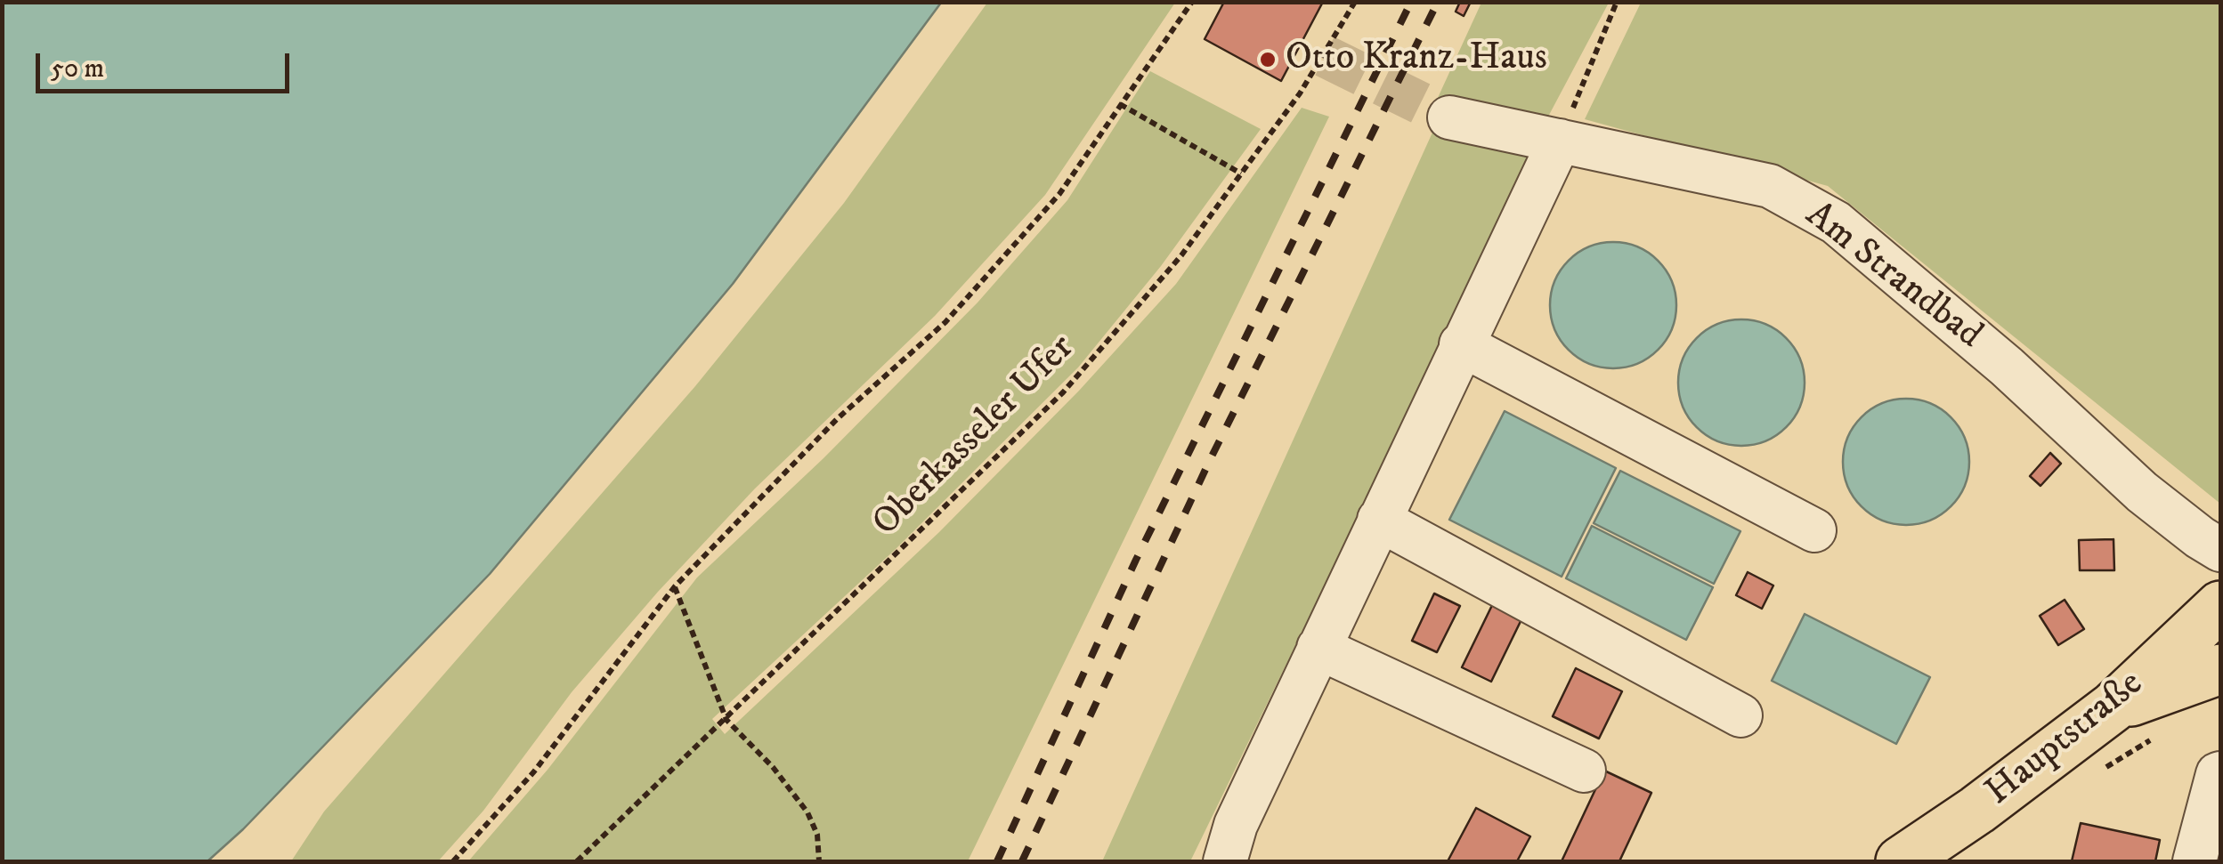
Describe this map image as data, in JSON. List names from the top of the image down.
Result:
{
  "streets": {
    "main road": ["Hauptstraße"],
    "street": ["Am Strandbad"],
    "path": ["Oberkasseler Ufer"]
  },
  "places": ["Otto Kranz-Haus"],
  "scale_bar": "50 m"
}
